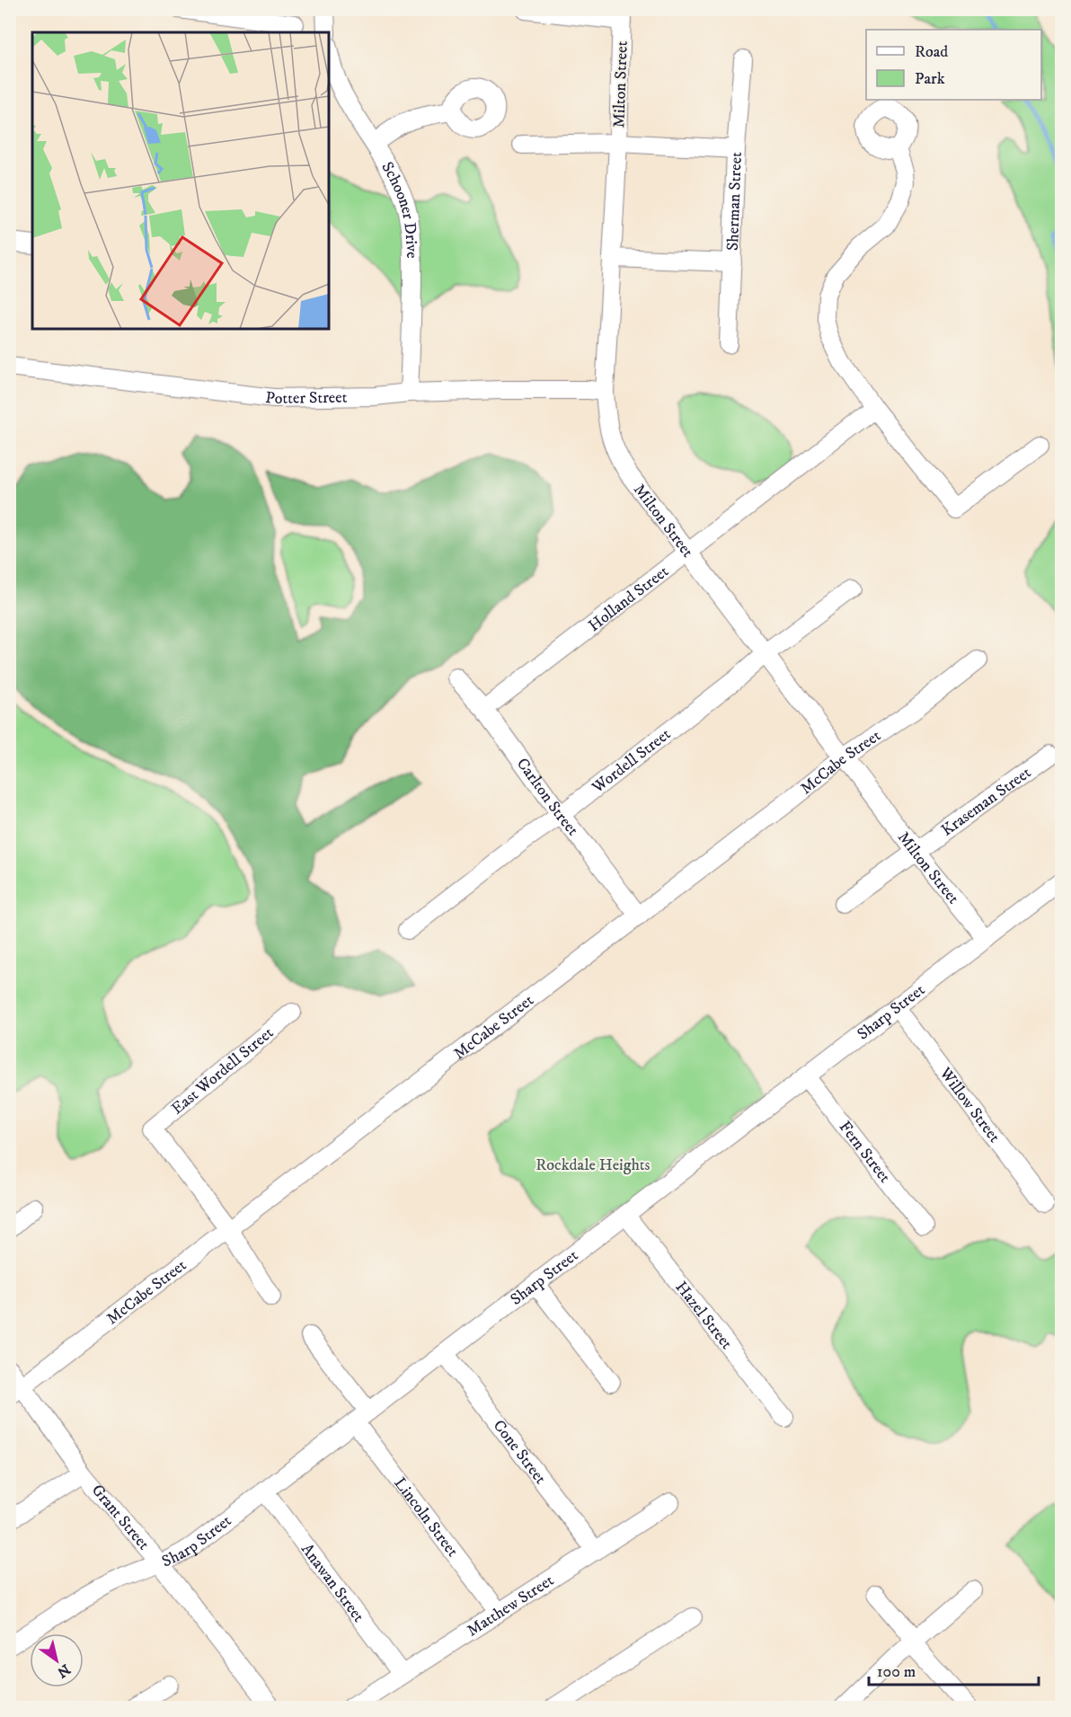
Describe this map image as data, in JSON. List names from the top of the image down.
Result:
{
  "streets": {
    "street": [
      "Milton Street",
      "Sherman Street",
      "Schooner Drive",
      "Potter Street",
      "Holland Street",
      "Wordell Street",
      "McCabe Street",
      "Carlton Street",
      "Kraseman Street",
      "Sharp Street",
      "East Wordell Street",
      "Willow Street",
      "Fern Street",
      "Hazel Street",
      "Cone Street",
      "Grant Street",
      "Lincoln Street",
      "Anawan Street",
      "Matthew Street"
    ]
  },
  "crossings": [
    ["Milton Street", "Potter Street"],
    ["Milton Street", "Holland Street"],
    ["Milton Street", "Wordell Street"],
    ["Milton Street", "McCabe Street"],
    ["Milton Street", "Kraseman Street"],
    ["Milton Street", "Sharp Street"],
    ["Schooner Drive", "Potter Street"],
    ["Holland Street", "Carlton Street"],
    ["Wordell Street", "Carlton Street"],
    ["McCabe Street", "Carlton Street"],
    ["McCabe Street", "East Wordell Street"],
    ["McCabe Street", "Grant Street"],
    ["Sharp Street", "Willow Street"],
    ["Sharp Street", "Fern Street"],
    ["Sharp Street", "Hazel Street"],
    ["Sharp Street", "Cone Street"],
    ["Sharp Street", "Grant Street"],
    ["Sharp Street", "Lincoln Street"],
    ["Sharp Street", "Anawan Street"],
    ["Cone Street", "Matthew Street"],
    ["Lincoln Street", "Matthew Street"],
    ["Anawan Street", "Matthew Street"]
  ],
  "parks": ["Rockdale Heights"],
  "legend": ["Road", "Park"],
  "scale_bar": "100 m",
  "north": "bottom right"
}
